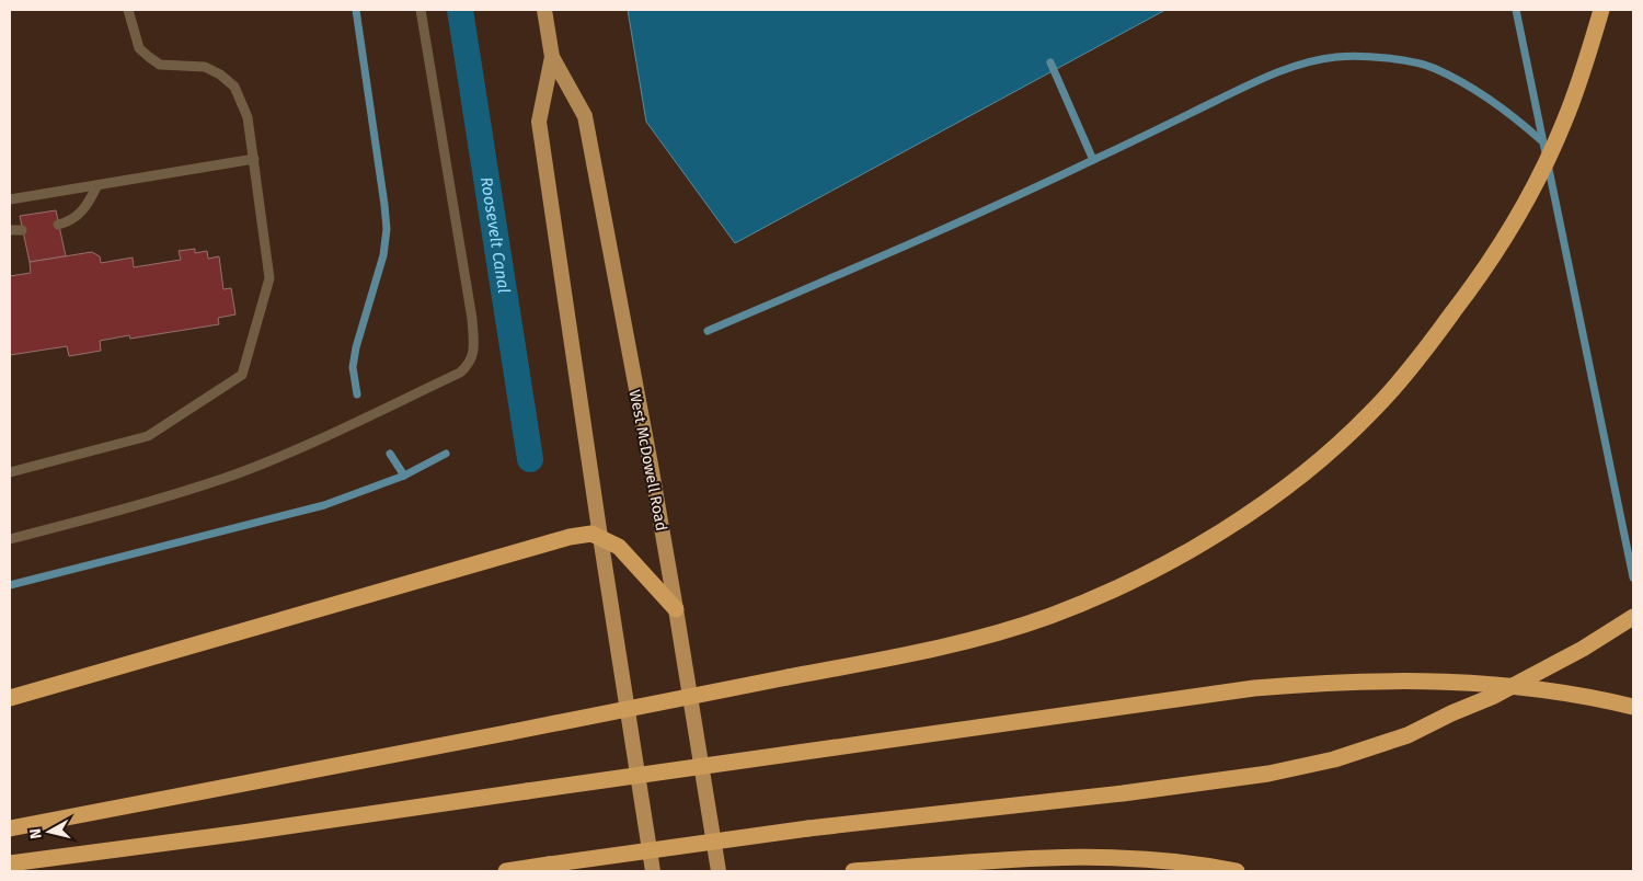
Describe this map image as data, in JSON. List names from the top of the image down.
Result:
{
  "streets": {
    "main road": ["West McDowell Road"]
  },
  "water": ["Roosevelt Canal"],
  "north": "left"
}
